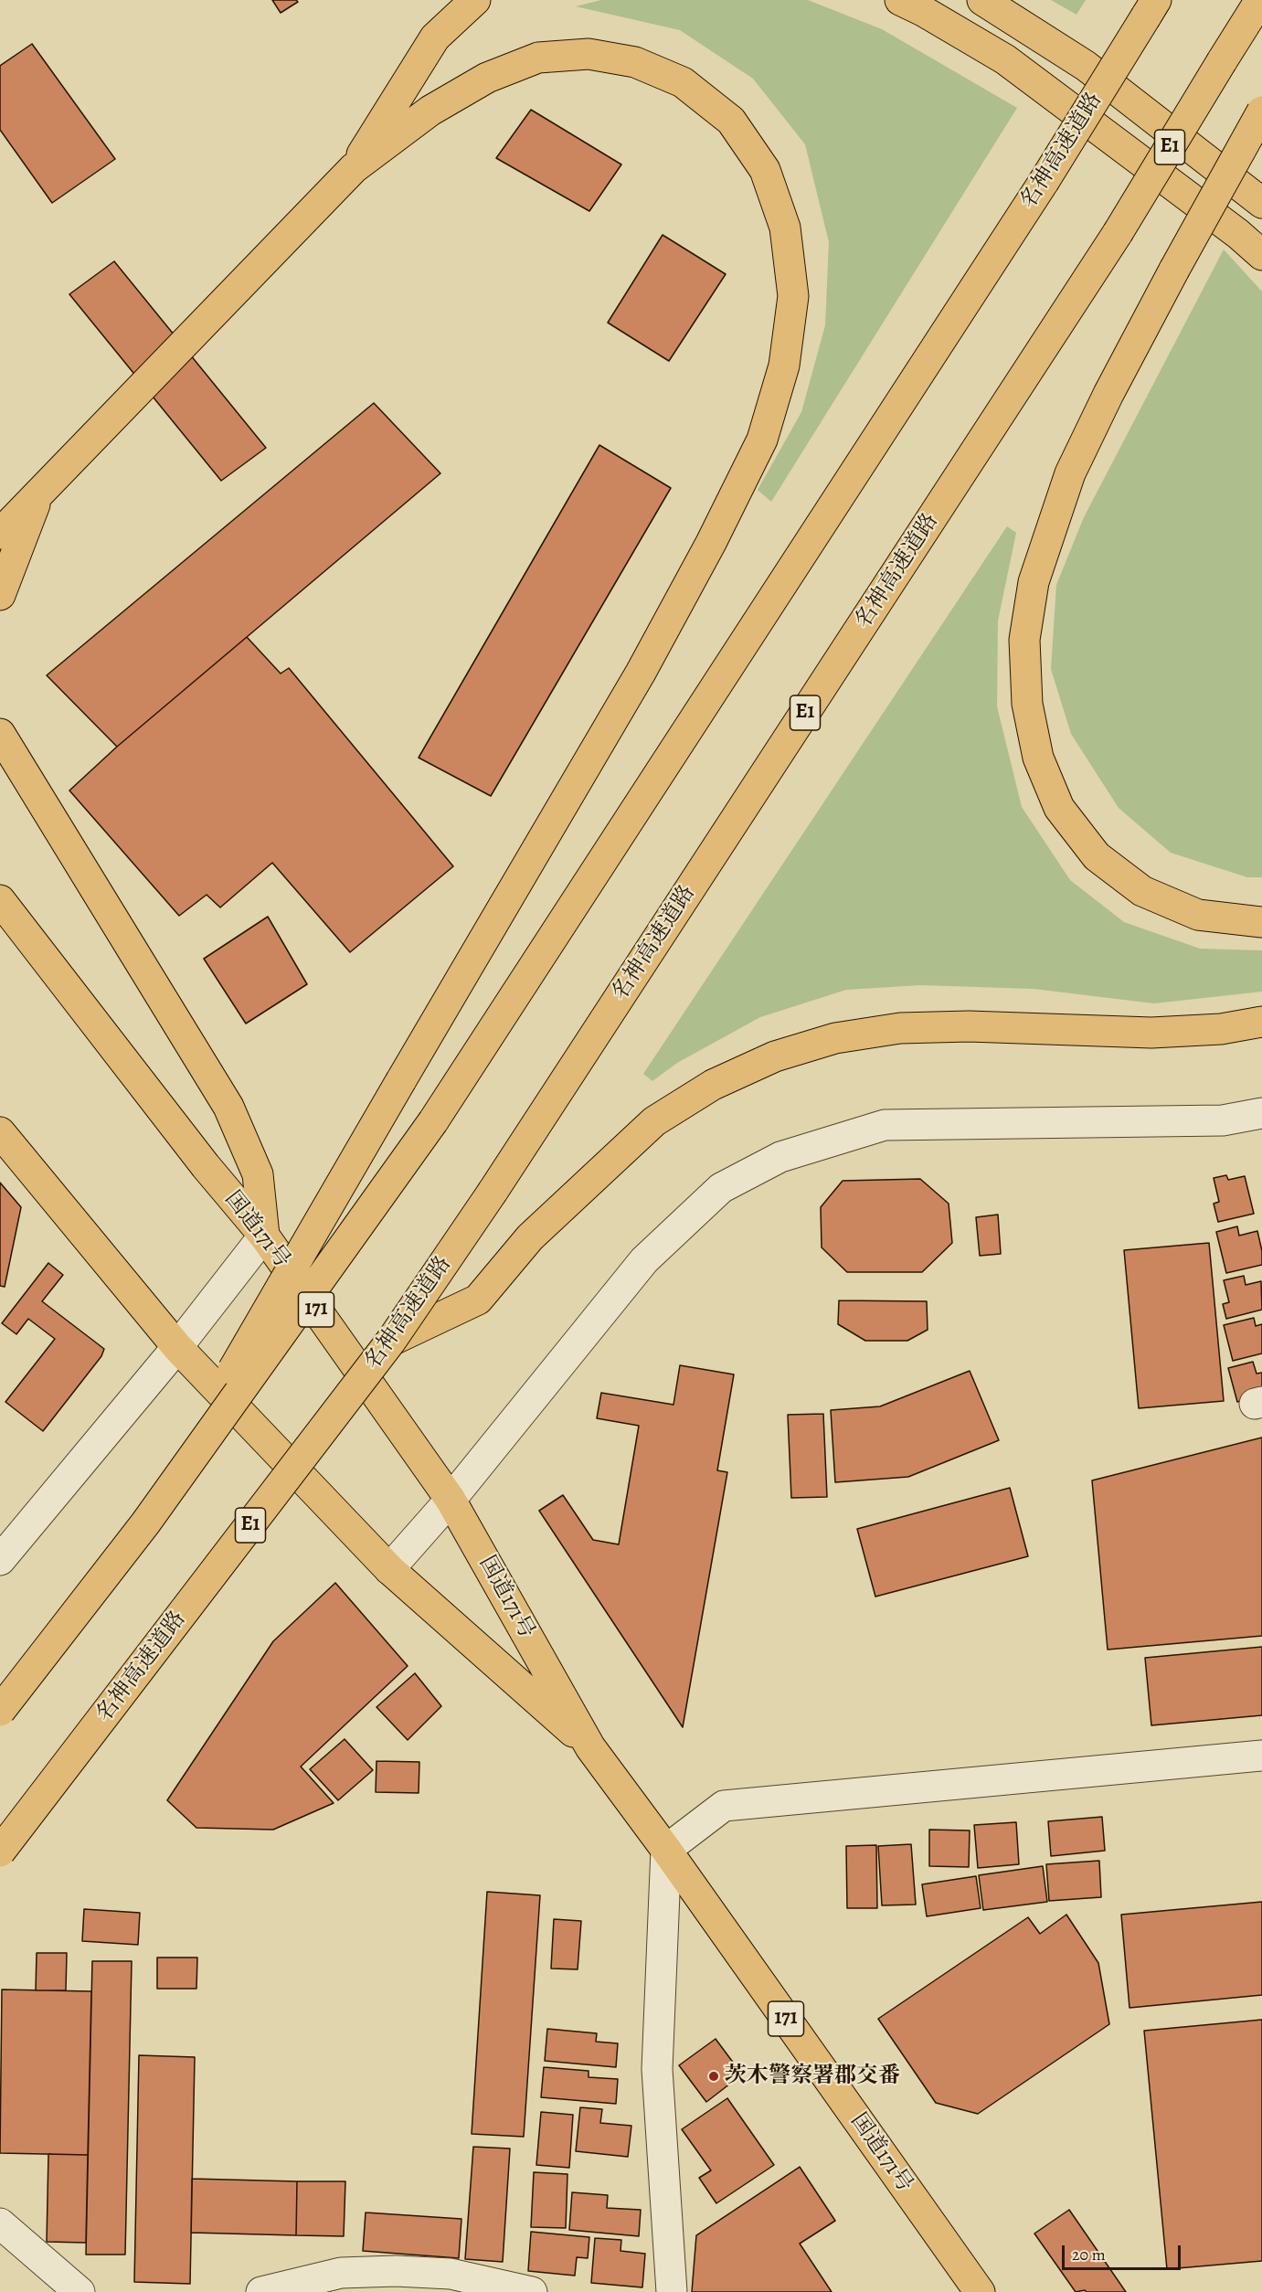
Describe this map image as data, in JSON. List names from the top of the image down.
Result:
{
  "streets": {
    "highway": [
      "E1",
      "名神高速道路",
      "国道171号",
      "171"
    ]
  },
  "places": ["茨木警察署郡交番"],
  "scale_bar": "20 m"
}
